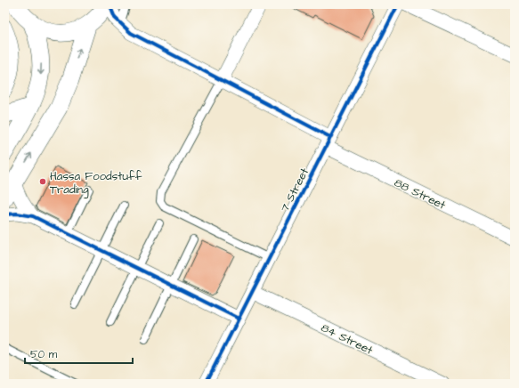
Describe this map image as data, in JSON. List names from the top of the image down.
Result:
{
  "streets": {
    "street": ["7 Street", "88 Street", "84 Street"]
  },
  "crossings": [
    ["7 Street", "88 Street"],
    ["7 Street", "84 Street"]
  ],
  "places": ["Hassa Foodstuff Trading"],
  "scale_bar": "50 m"
}
